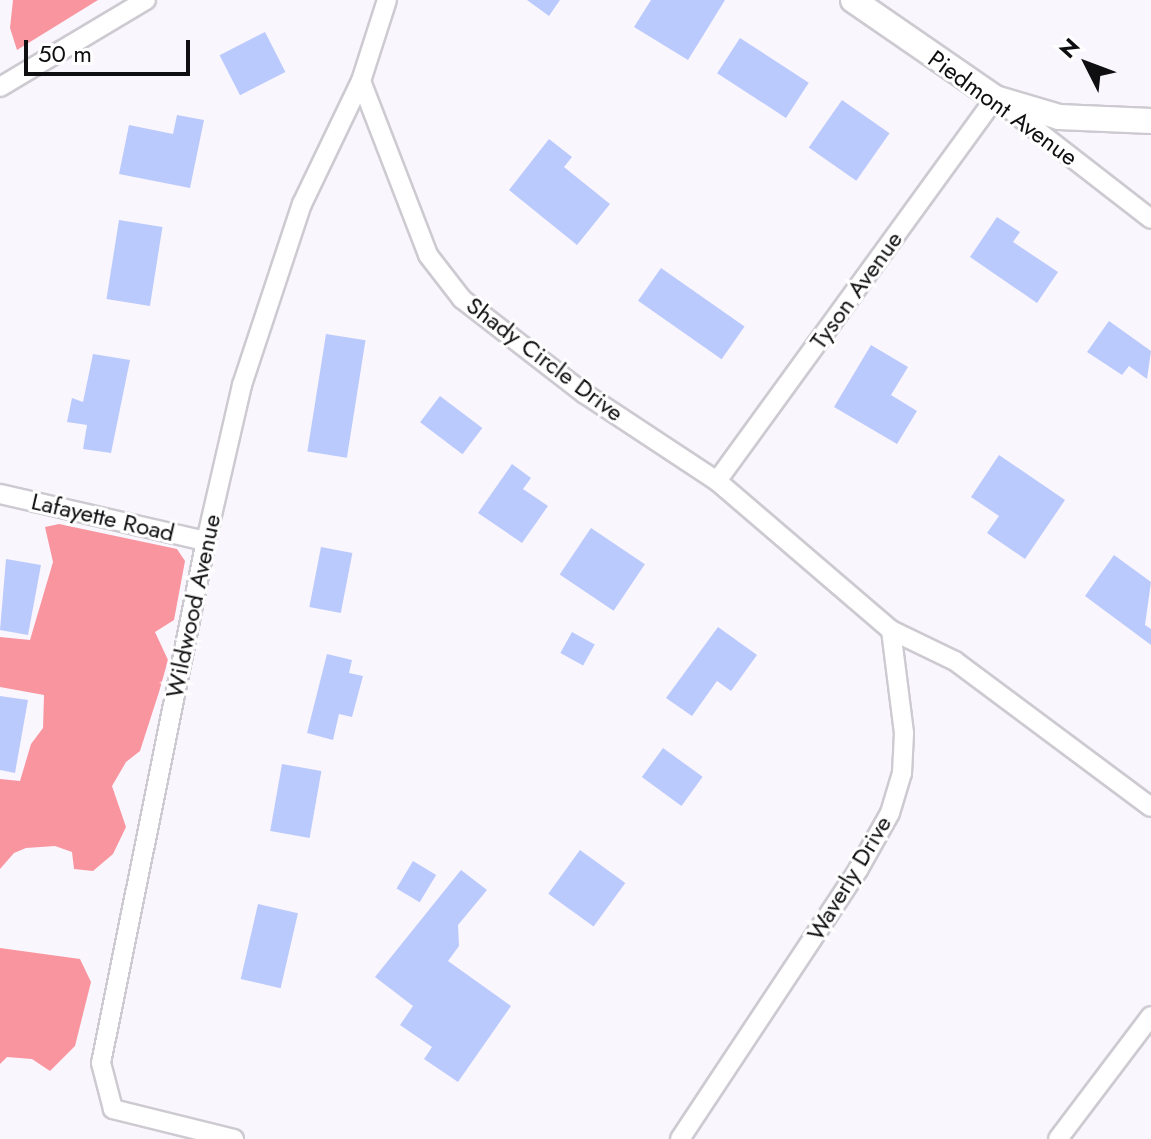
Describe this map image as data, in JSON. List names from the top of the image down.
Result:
{
  "streets": {
    "street": [
      "Piedmont Avenue",
      "Tyson Avenue",
      "Shady Circle Drive",
      "Lafayette Road",
      "Wildwood Avenue",
      "Waverly Drive"
    ]
  },
  "crossings": [
    ["Piedmont Avenue", "Tyson Avenue"],
    ["Tyson Avenue", "Shady Circle Drive"],
    ["Shady Circle Drive", "Wildwood Avenue"],
    ["Shady Circle Drive", "Waverly Drive"],
    ["Lafayette Road", "Wildwood Avenue"]
  ],
  "scale_bar": "50 m",
  "north": "top left"
}
